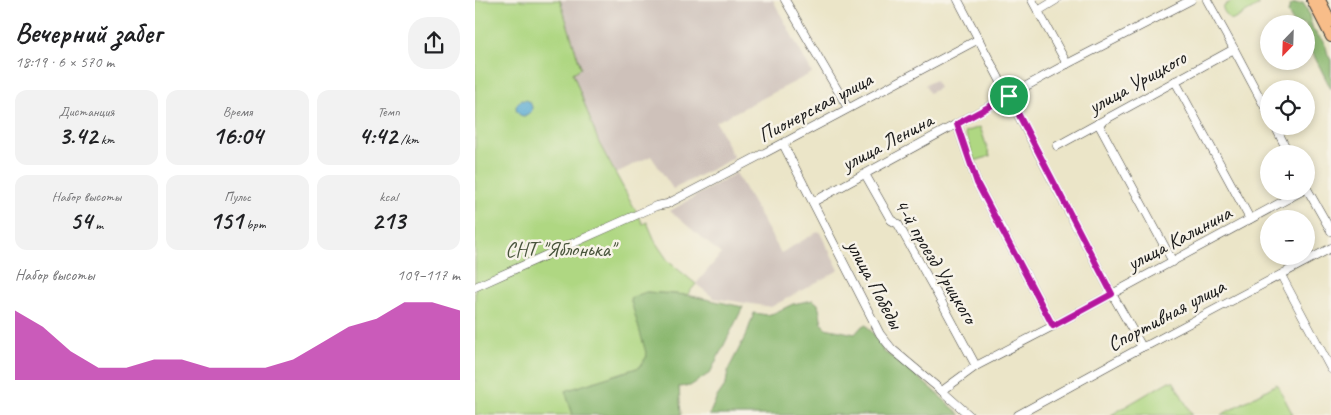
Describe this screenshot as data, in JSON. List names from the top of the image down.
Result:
{
  "streets": {
    "street": [
      "улица Урицкого",
      "Пионерская улица",
      "улица Ленина",
      "улица Калинина",
      "4-й проезд Урицкого",
      "улица Победы",
      "Спортивная улица"
    ]
  },
  "crossings": [
    ["Пионерская улица", "улица Победы"],
    ["улица Ленина", "4-й проезд Урицкого"],
    ["улица Ленина", "улица Победы"],
    ["улица Калинина", "4-й проезд Урицкого"],
    ["улица Калинина", "улица Победы"]
  ],
  "parks": ["СНТ \"Яблонька\""],
  "north": "bottom left",
  "page": {
    "heading": ["Вечерний забег", "18:19 · 6 × 570 m"],
    "map_buttons": ["+", "−"],
    "stats": [
      ["Дистанция", "3.42 km"],
      ["Время", "16:04"],
      ["Темп", "4:42 /km"],
      ["Набор высоты", "54 m"],
      ["Пульс", "151 bpm"],
      ["kcal", "213"]
    ],
    "chart": ["Набор высоты", "109–117 m"]
  }
}
